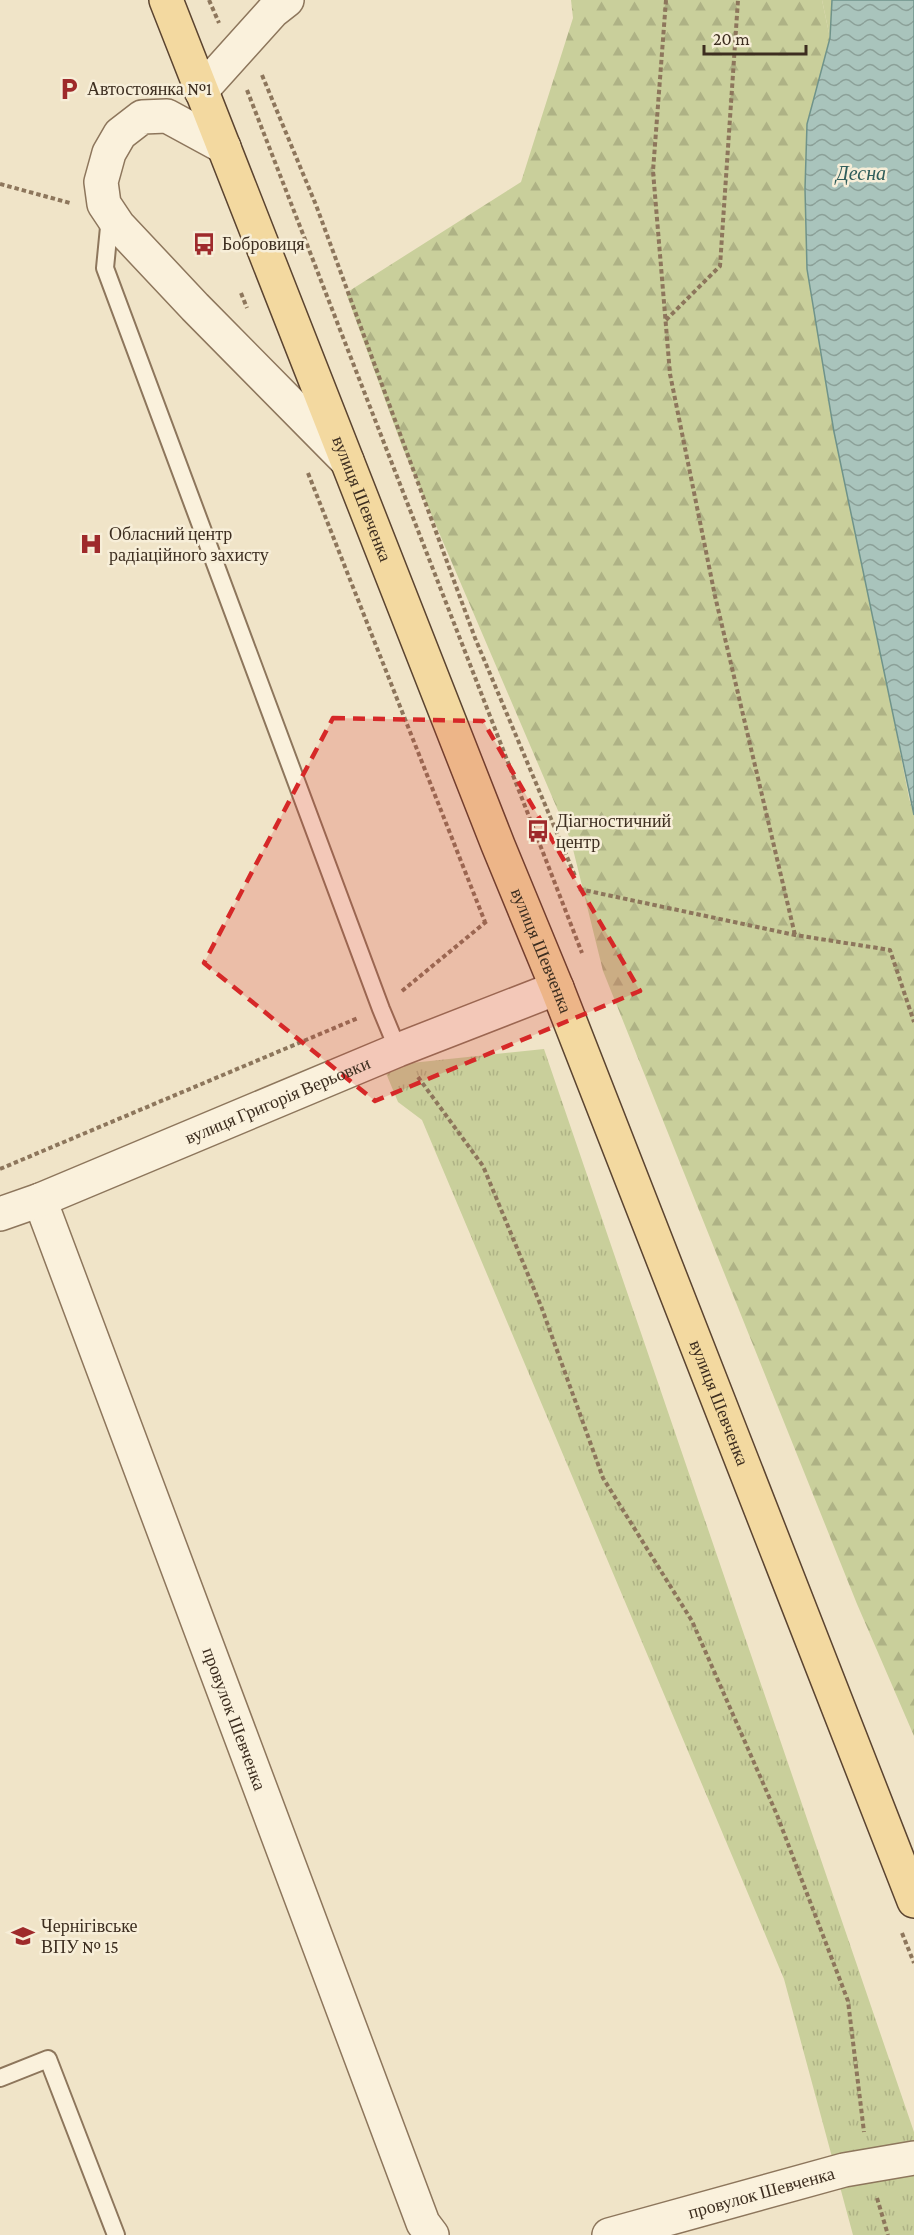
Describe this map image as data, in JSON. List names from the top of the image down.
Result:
{
  "streets": {
    "main road": ["вулиця Шевченка"],
    "street": ["вулиця Григорія Верьовки", "провулок Шевченка"]
  },
  "crossings": [
    ["вулиця Шевченка", "вулиця Григорія Верьовки"],
    ["вулиця Григорія Верьовки", "провулок Шевченка"]
  ],
  "water": ["Десна"],
  "places": {
    "parking": ["Автостоянка №1"],
    "bus stop": ["Бобровиця", "Діагностичний центр"],
    "hospital": ["Обласний центр радіаційного захисту"],
    "school or university": ["Чернігівське ВПУ № 15"]
  },
  "scale_bar": "20 m"
}
